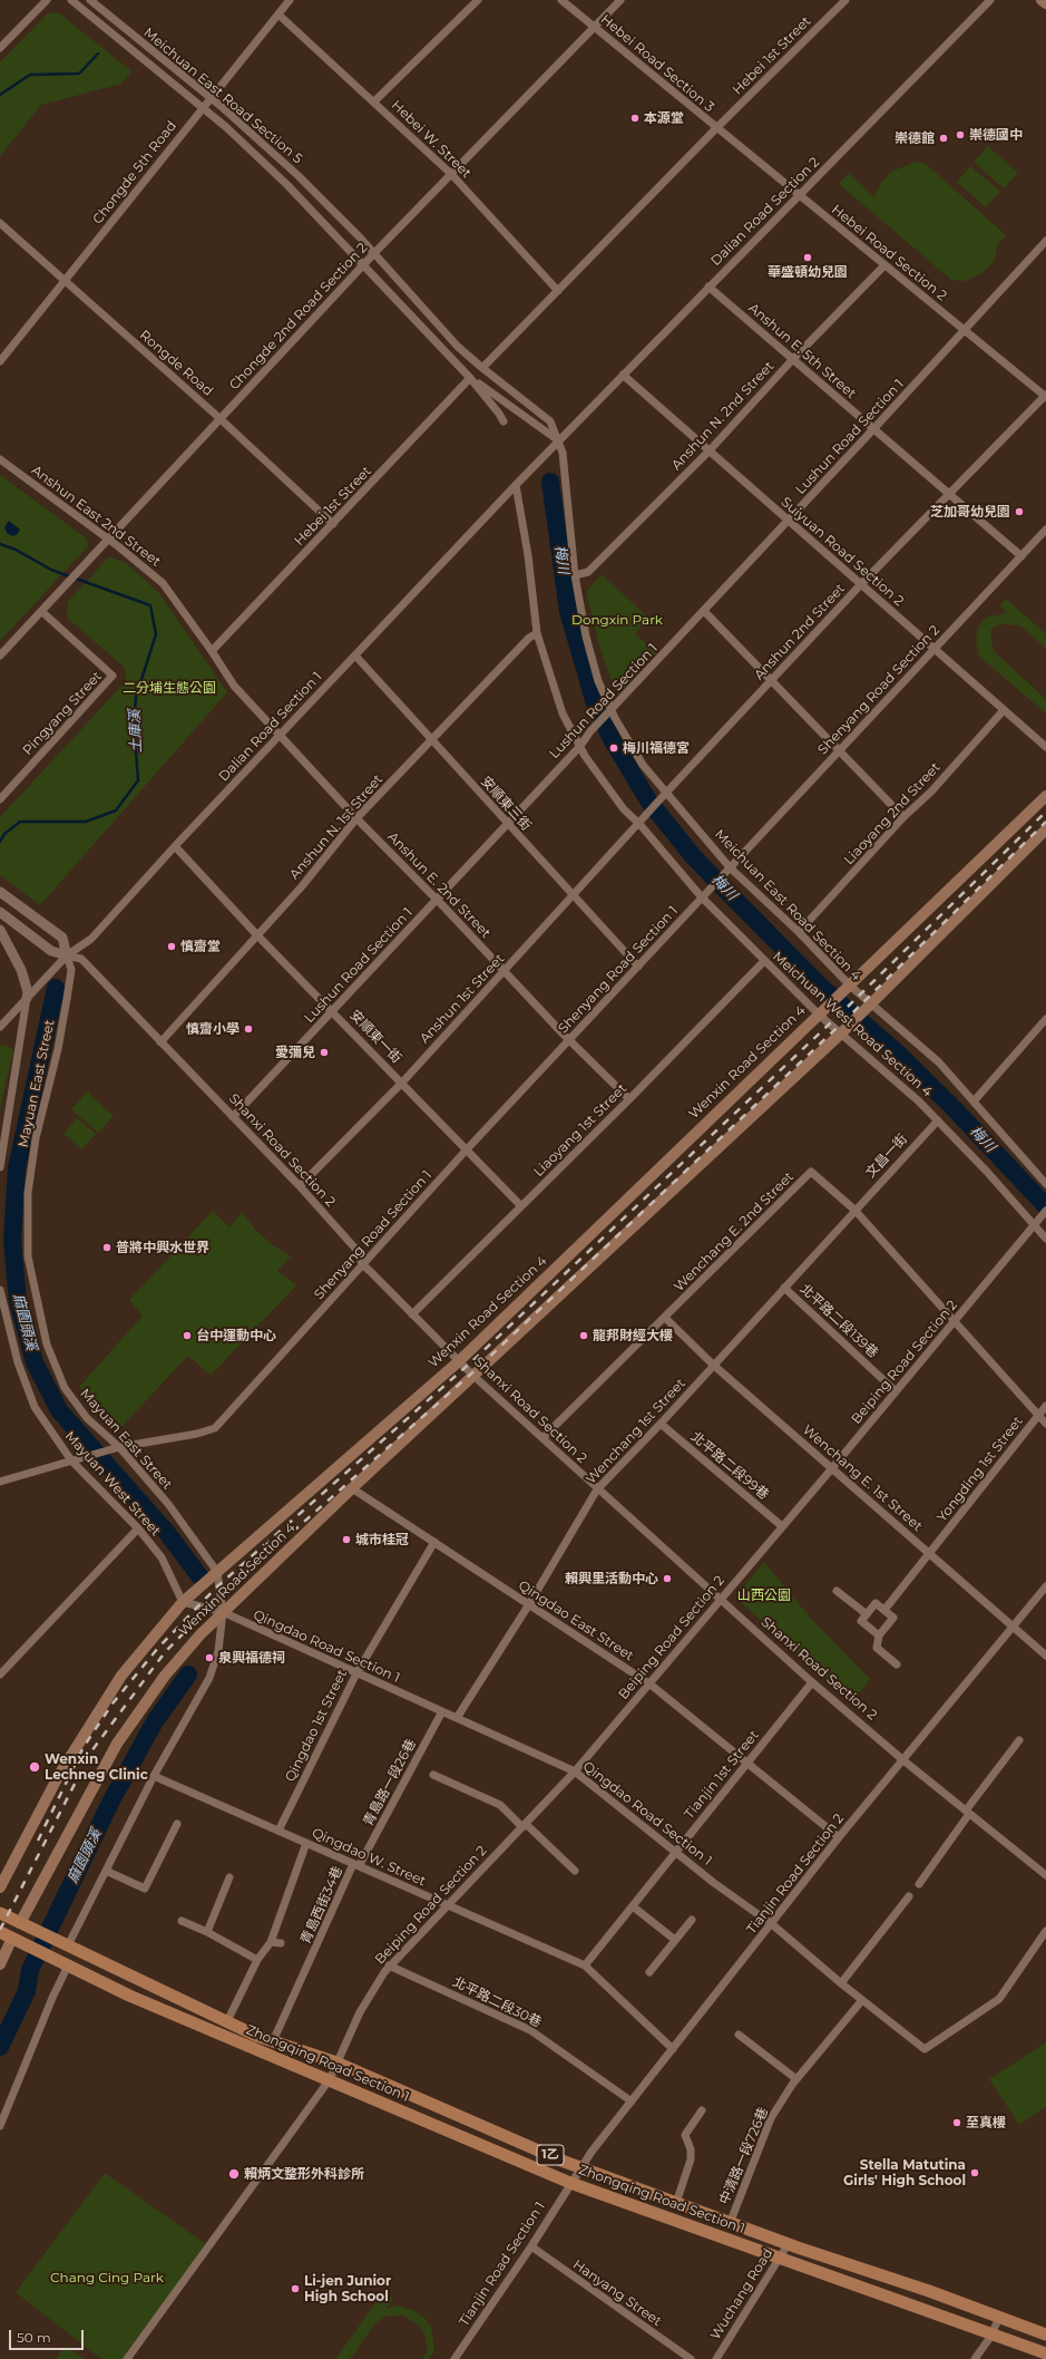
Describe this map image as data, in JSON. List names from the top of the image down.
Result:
{
  "streets": {
    "main road": ["Wenxin Road Section 4", "Zhongqing Road Section 1", "1乙"],
    "street": [
      "Hebei 1st Street",
      "Hebei Road Section 3",
      "Meichuan East Road Section 5",
      "Hebei W. Street",
      "Chongde 5th Road",
      "Dalian Road Section 2",
      "Hebei Road Section 2",
      "Chongde 2nd Road Section 2",
      "Anshun E. 5th Street",
      "Rongde Road",
      "Anshun N. 2nd Street",
      "Lushun Road Section 1",
      "Anshun East 2nd Street",
      "Suiyuan Road Section 2",
      "Anshun 2nd Street",
      "Shenyang Road Section 2",
      "Pingyang Street",
      "Dalian Road Section 1",
      "安順東三街",
      "Liaoyang 2nd Street",
      "Anshun N. 1st Street",
      "Anshun E. 2nd Street",
      "Meichuan East Road Section 4",
      "Shenyang Road Section 1",
      "Anshun 1st Street",
      "Meichuan West Road Section 4",
      "安順東一街",
      "Mayuan East Street",
      "Liaoyang 1st Street",
      "Shanxi Road Section 2",
      "文昌一街",
      "Wenchang E. 2nd Street",
      "北平路二段139巷",
      "Beiping Road Section 2",
      "Wenchang 1st Street",
      "北平路二段99巷",
      "Yongding 1st Street",
      "Wenchang E. 1st Street",
      "Mayuan West Street",
      "Qingdao East Street",
      "Qingdao Road Section 1",
      "Qingdao 1st Street",
      "Tianjin 1st Street",
      "青島路一段26巷",
      "Qingdao W. Street",
      "Tianjin Road Section 2",
      "青島西街34巷",
      "北平路二段30巷",
      "中清路一段726巷",
      "Tianjin Road Section 1",
      "Hanyang Street",
      "Wuchang Road"
    ]
  },
  "crossings": [
    ["Hebei 1st Street", "Hebei Road Section 3"],
    ["Hebei 1st Street", "Meichuan East Road Section 5"],
    ["Hebei 1st Street", "Hebei W. Street"],
    ["Hebei 1st Street", "Hebei Road Section 2"],
    ["Hebei 1st Street", "Rongde Road"],
    ["Hebei 1st Street", "Anshun East 2nd Street"],
    ["Hebei 1st Street", "Anshun E. 2nd Street"],
    ["Hebei Road Section 3", "Hebei Road Section 2"],
    ["Hebei Road Section 3", "Chongde 2nd Road Section 2"],
    ["Meichuan East Road Section 5", "Chongde 5th Road"],
    ["Meichuan East Road Section 5", "Dalian Road Section 2"],
    ["Meichuan East Road Section 5", "Chongde 2nd Road Section 2"],
    ["Meichuan East Road Section 5", "Dalian Road Section 1"],
    ["Meichuan East Road Section 5", "Meichuan East Road Section 4"],
    ["Hebei W. Street", "Chongde 5th Road"],
    ["Hebei W. Street", "Chongde 2nd Road Section 2"],
    ["Chongde 5th Road", "Rongde Road"],
    ["Dalian Road Section 2", "Hebei Road Section 2"],
    ["Dalian Road Section 2", "Anshun E. 5th Street"],
    ["Dalian Road Section 2", "Suiyuan Road Section 2"],
    ["Dalian Road Section 2", "Dalian Road Section 1"],
    ["Dalian Road Section 2", "Meichuan East Road Section 4"],
    ["Hebei Road Section 2", "Anshun N. 2nd Street"],
    ["Hebei Road Section 2", "Lushun Road Section 1"],
    ["Hebei Road Section 2", "Anshun 2nd Street"],
    ["Chongde 2nd Road Section 2", "Rongde Road"],
    ["Chongde 2nd Road Section 2", "Anshun East 2nd Street"],
    ["Chongde 2nd Road Section 2", "Pingyang Street"],
    ["Anshun E. 5th Street", "Anshun N. 2nd Street"],
    ["Anshun E. 5th Street", "Lushun Road Section 1"],
    ["Anshun E. 5th Street", "Anshun 2nd Street"],
    ["Anshun E. 5th Street", "Shenyang Road Section 2"],
    ["Anshun N. 2nd Street", "Suiyuan Road Section 2"],
    ["Anshun N. 2nd Street", "Meichuan East Road Section 4"],
    ["Lushun Road Section 1", "Suiyuan Road Section 2"],
    ["Lushun Road Section 1", "安順東三街"],
    ["Lushun Road Section 1", "Anshun E. 2nd Street"],
    ["Lushun Road Section 1", "Meichuan East Road Section 4"],
    ["Lushun Road Section 1", "Meichuan West Road Section 4"],
    ["Lushun Road Section 1", "安順東一街"],
    ["Lushun Road Section 1", "Shanxi Road Section 2"],
    ["Anshun East 2nd Street", "Anshun E. 2nd Street"],
    ["Suiyuan Road Section 2", "Anshun 2nd Street"],
    ["Suiyuan Road Section 2", "Shenyang Road Section 2"],
    ["Suiyuan Road Section 2", "Liaoyang 2nd Street"],
    ["Anshun 2nd Street", "Meichuan East Road Section 4"],
    ["Anshun 2nd Street", "Anshun 1st Street"],
    ["Anshun 2nd Street", "Meichuan West Road Section 4"],
    ["Shenyang Road Section 2", "Meichuan East Road Section 4"],
    ["Shenyang Road Section 2", "Shenyang Road Section 1"],
    ["Shenyang Road Section 2", "Meichuan West Road Section 4"],
    ["Dalian Road Section 1", "安順東三街"],
    ["Dalian Road Section 1", "Anshun E. 2nd Street"],
    ["Dalian Road Section 1", "Meichuan East Road Section 4"],
    ["Dalian Road Section 1", "Meichuan West Road Section 4"],
    ["Dalian Road Section 1", "安順東一街"],
    ["Dalian Road Section 1", "Mayuan East Street"],
    ["Dalian Road Section 1", "Shanxi Road Section 2"],
    ["安順東三街", "Anshun N. 1st Street"],
    ["安順東三街", "Shenyang Road Section 1"],
    ["安順東三街", "Anshun 1st Street"],
    ["Liaoyang 2nd Street", "Meichuan East Road Section 4"],
    ["Anshun N. 1st Street", "Anshun E. 2nd Street"],
    ["Anshun N. 1st Street", "Meichuan West Road Section 4"],
    ["Anshun N. 1st Street", "安順東一街"],
    ["Anshun N. 1st Street", "Shanxi Road Section 2"],
    ["Anshun E. 2nd Street", "Shenyang Road Section 1"],
    ["Anshun E. 2nd Street", "Anshun 1st Street"],
    ["Anshun E. 2nd Street", "Liaoyang 1st Street"],
    ["Meichuan East Road Section 4", "Wenxin Road Section 4"],
    ["Shenyang Road Section 1", "Meichuan West Road Section 4"],
    ["Shenyang Road Section 1", "安順東一街"],
    ["Shenyang Road Section 1", "Mayuan East Street"],
    ["Shenyang Road Section 1", "Shanxi Road Section 2"],
    ["Shenyang Road Section 1", "Mayuan West Street"],
    ["Anshun 1st Street", "Meichuan West Road Section 4"],
    ["Anshun 1st Street", "安順東一街"],
    ["Anshun 1st Street", "Shanxi Road Section 2"],
    ["Meichuan West Road Section 4", "Wenxin Road Section 4"],
    ["Meichuan West Road Section 4", "Liaoyang 1st Street"],
    ["Meichuan West Road Section 4", "文昌一街"],
    ["Meichuan West Road Section 4", "Beiping Road Section 2"],
    ["安順東一街", "Liaoyang 1st Street"],
    ["Wenxin Road Section 4", "Mayuan East Street"],
    ["Wenxin Road Section 4", "Shanxi Road Section 2"],
    ["Wenxin Road Section 4", "Mayuan West Street"],
    ["Wenxin Road Section 4", "Qingdao East Street"],
    ["Wenxin Road Section 4", "Qingdao Road Section 1"],
    ["Wenxin Road Section 4", "1乙"],
    ["Mayuan East Street", "Shanxi Road Section 2"],
    ["Liaoyang 1st Street", "Shanxi Road Section 2"],
    ["Shanxi Road Section 2", "Wenchang E. 2nd Street"],
    ["Shanxi Road Section 2", "Beiping Road Section 2"],
    ["Shanxi Road Section 2", "Wenchang 1st Street"],
    ["Shanxi Road Section 2", "Tianjin 1st Street"],
    ["Shanxi Road Section 2", "Tianjin Road Section 2"],
    ["文昌一街", "Wenchang E. 2nd Street"],
    ["文昌一街", "Wenchang 1st Street"],
    ["Wenchang E. 2nd Street", "Beiping Road Section 2"],
    ["Wenchang E. 2nd Street", "Wenchang 1st Street"],
    ["Wenchang E. 2nd Street", "Yongding 1st Street"],
    ["Wenchang E. 2nd Street", "Wenchang E. 1st Street"],
    ["北平路二段139巷", "Beiping Road Section 2"],
    ["北平路二段139巷", "Wenchang 1st Street"],
    ["Beiping Road Section 2", "北平路二段99巷"],
    ["Beiping Road Section 2", "Wenchang E. 1st Street"],
    ["Beiping Road Section 2", "Qingdao East Street"],
    ["Beiping Road Section 2", "Qingdao Road Section 1"],
    ["Beiping Road Section 2", "Qingdao W. Street"],
    ["Beiping Road Section 2", "北平路二段30巷"],
    ["Beiping Road Section 2", "Zhongqing Road Section 1"],
    ["Wenchang 1st Street", "北平路二段99巷"],
    ["Wenchang 1st Street", "Wenchang E. 1st Street"],
    ["Wenchang 1st Street", "Qingdao East Street"],
    ["Wenchang 1st Street", "Qingdao Road Section 1"],
    ["Yongding 1st Street", "Wenchang E. 1st Street"],
    ["Wenchang E. 1st Street", "Tianjin Road Section 2"],
    ["Qingdao East Street", "Qingdao 1st Street"],
    ["Qingdao East Street", "Tianjin 1st Street"],
    ["Qingdao East Street", "Tianjin Road Section 2"],
    ["Qingdao Road Section 1", "Qingdao 1st Street"],
    ["Qingdao Road Section 1", "Tianjin 1st Street"],
    ["Qingdao Road Section 1", "青島路一段26巷"],
    ["Qingdao Road Section 1", "Tianjin Road Section 2"],
    ["Qingdao Road Section 1", "中清路一段726巷"],
    ["Qingdao 1st Street", "Qingdao W. Street"],
    ["Tianjin 1st Street", "Qingdao W. Street"],
    ["青島路一段26巷", "Qingdao W. Street"],
    ["青島路一段26巷", "青島西街34巷"],
    ["Qingdao W. Street", "Tianjin Road Section 2"],
    ["Qingdao W. Street", "青島西街34巷"],
    ["Tianjin Road Section 2", "北平路二段30巷"],
    ["Tianjin Road Section 2", "Zhongqing Road Section 1"],
    ["Tianjin Road Section 2", "Tianjin Road Section 1"],
    ["青島西街34巷", "Zhongqing Road Section 1"],
    ["Zhongqing Road Section 1", "1乙"],
    ["Zhongqing Road Section 1", "中清路一段726巷"],
    ["Zhongqing Road Section 1", "Tianjin Road Section 1"],
    ["Zhongqing Road Section 1", "Wuchang Road"],
    ["Tianjin Road Section 1", "Hanyang Street"]
  ],
  "water": ["梅川", "土庫溪", "麻園頭溪"],
  "parks": [
    "Dongxin Park",
    "二分埔生態公園",
    "山西公園",
    "Chang Cing Park"
  ],
  "places": [
    "本源堂",
    "崇德國中",
    "崇德館",
    "華盛頓幼兒園",
    "芝加哥幼兒園",
    "梅川福德宮",
    "慎齋堂",
    "慎齋小學",
    "愛彌兒",
    "普將中興水世界",
    "台中運動中心",
    "龍邦財經大樓",
    "城市桂冠",
    "賴興里活動中心",
    "泉興福德祠",
    "Wenxin Lechneg Clinic",
    "至真樓",
    "Stella Matutina Girls' High School",
    "賴炳文整形外科診所",
    "Li-jen Junior High School"
  ],
  "scale_bar": "50 m"
}
